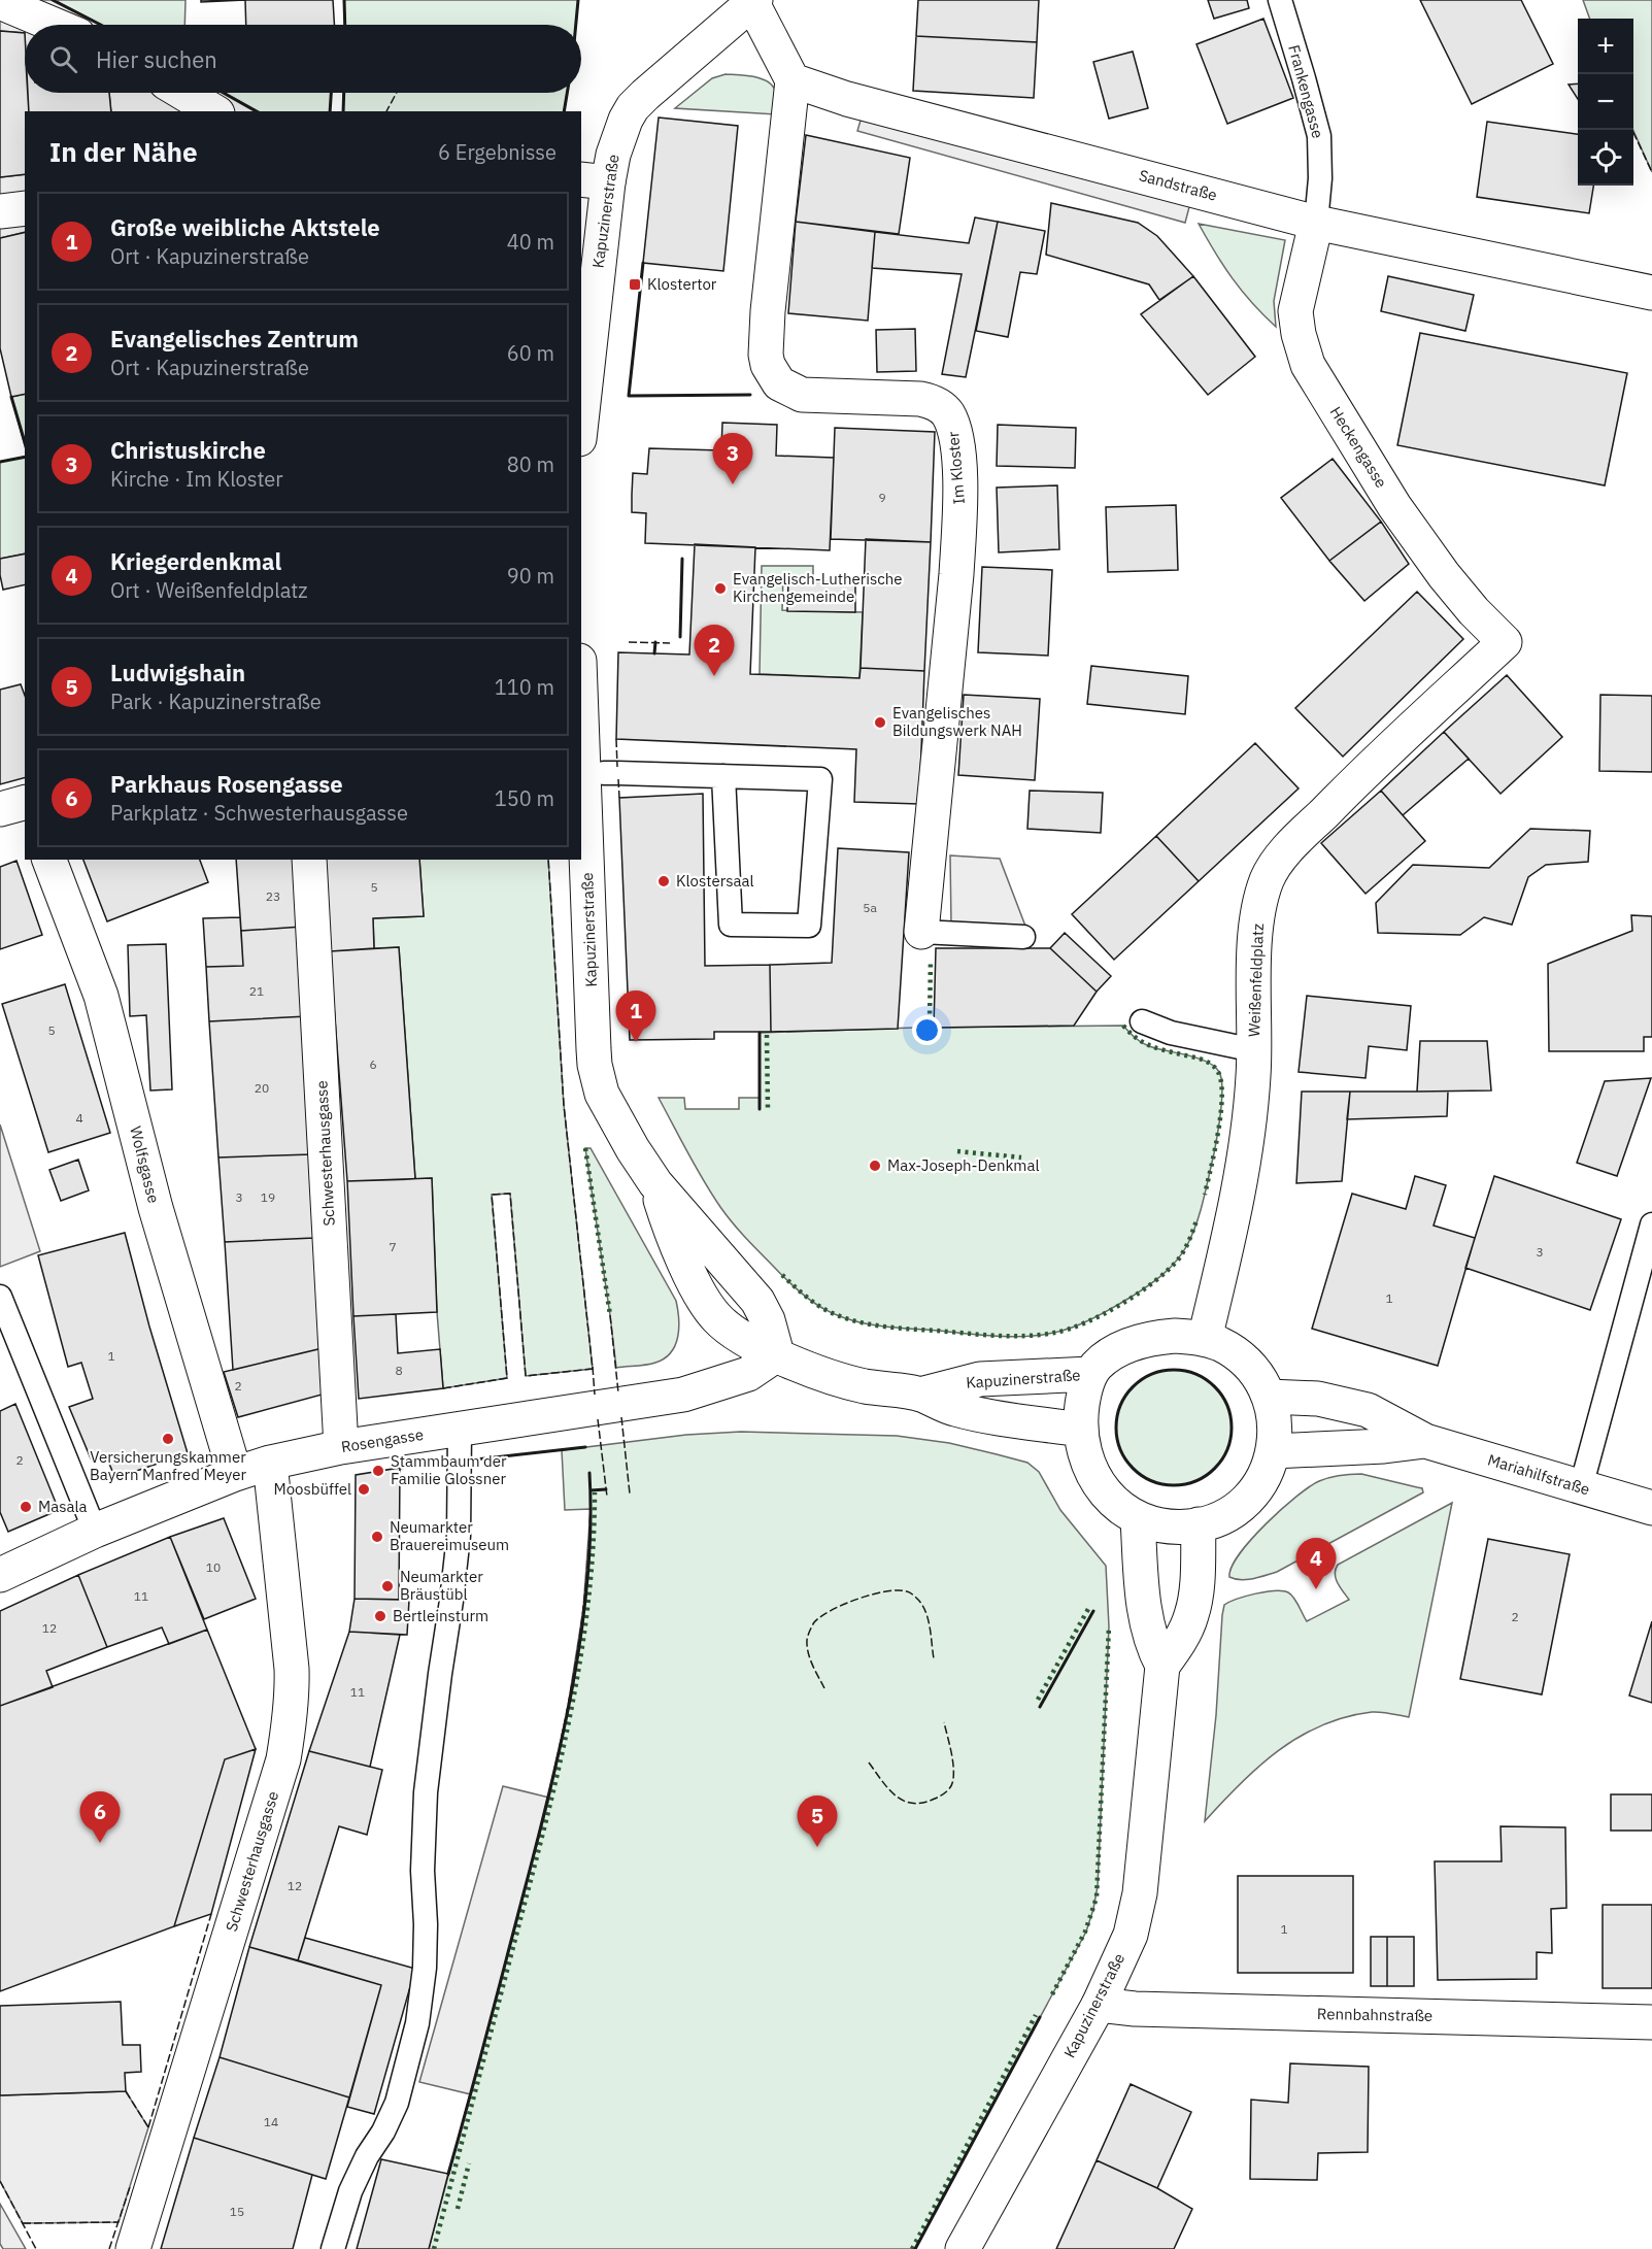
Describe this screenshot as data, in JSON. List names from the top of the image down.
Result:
{
  "streets": {
    "street": [
      "Sandstraße",
      "Kapuzinerstraße",
      "Heckengasse",
      "Im Kloster",
      "Weißenfeldplatz",
      "Schwesterhausgasse",
      "Wolfsgasse",
      "Rosengasse",
      "Mariahilfstraße",
      "Rennbahnstraße"
    ],
    "lane": ["Frankengasse"]
  },
  "crossings": [
    ["Frankengasse", "Sandstraße"],
    ["Frankengasse", "Heckengasse"],
    ["Sandstraße", "Heckengasse"],
    ["Sandstraße", "Im Kloster"],
    ["Kapuzinerstraße", "Weißenfeldplatz"],
    ["Kapuzinerstraße", "Rosengasse"],
    ["Kapuzinerstraße", "Mariahilfstraße"],
    ["Kapuzinerstraße", "Rennbahnstraße"],
    ["Heckengasse", "Weißenfeldplatz"],
    ["Weißenfeldplatz", "Mariahilfstraße"],
    ["Schwesterhausgasse", "Rosengasse"],
    ["Wolfsgasse", "Rosengasse"]
  ],
  "places": {
    "transit": ["Klostertor"],
    "other": [
      "Evangelisch-Lutherische Kirchengemeinde",
      "Evangelisches Bildungswerk NAH",
      "Klostersaal",
      "Max-Joseph-Denkmal",
      "Versicherungskammer Bayern Manfred Meyer",
      "Stammbaum der Familie Glossner",
      "Moosbüffel",
      "Masala",
      "Neumarkter Brauereimuseum",
      "Neumarkter Bräustübl",
      "Bertleinsturm"
    ]
  },
  "house_numbers": [
    "9",
    "5",
    "23",
    "5a",
    "21",
    "5",
    "6",
    "20",
    "4",
    "3",
    "19",
    "7",
    "3",
    "1",
    "1",
    "8",
    "2",
    "2",
    "10",
    "11",
    "2",
    "12",
    "11",
    "12",
    "1",
    "14",
    "15"
  ],
  "page": {
    "map_buttons": ["+", "−"],
    "search": "Hier suchen",
    "heading": ["In der Nähe", "6 Ergebnisse"],
    "list": [
      {
        "mark": "1",
        "name": "Große weibliche Aktstele",
        "note": "Ort · Kapuzinerstraße",
        "value": "40 m"
      },
      {
        "mark": "2",
        "name": "Evangelisches Zentrum",
        "note": "Ort · Kapuzinerstraße",
        "value": "60 m"
      },
      {
        "mark": "3",
        "name": "Christuskirche",
        "note": "Kirche · Im Kloster",
        "value": "80 m"
      },
      {
        "mark": "4",
        "name": "Kriegerdenkmal",
        "note": "Ort · Weißenfeldplatz",
        "value": "90 m"
      },
      {
        "mark": "5",
        "name": "Ludwigshain",
        "note": "Park · Kapuzinerstraße",
        "value": "110 m"
      },
      {
        "mark": "6",
        "name": "Parkhaus Rosengasse",
        "note": "Parkplatz · Schwesterhausgasse",
        "value": "150 m"
      }
    ],
    "pins": [
      "3",
      "2",
      "1",
      "4",
      "6",
      "5"
    ]
  }
}
